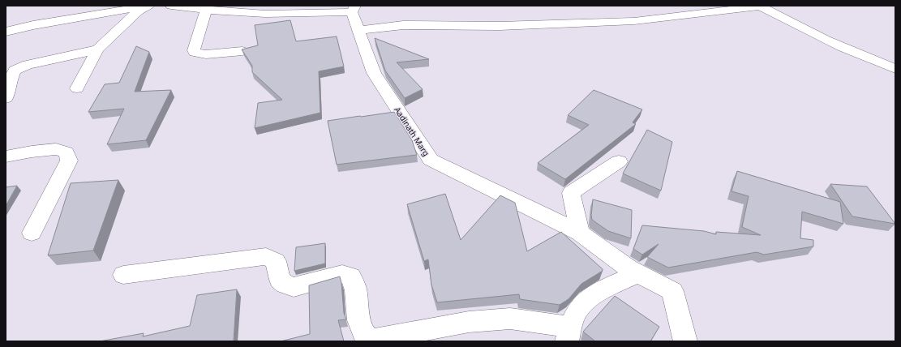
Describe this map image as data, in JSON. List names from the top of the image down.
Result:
{
  "streets": {
    "street": ["Aadinath Marg"]
  }
}
